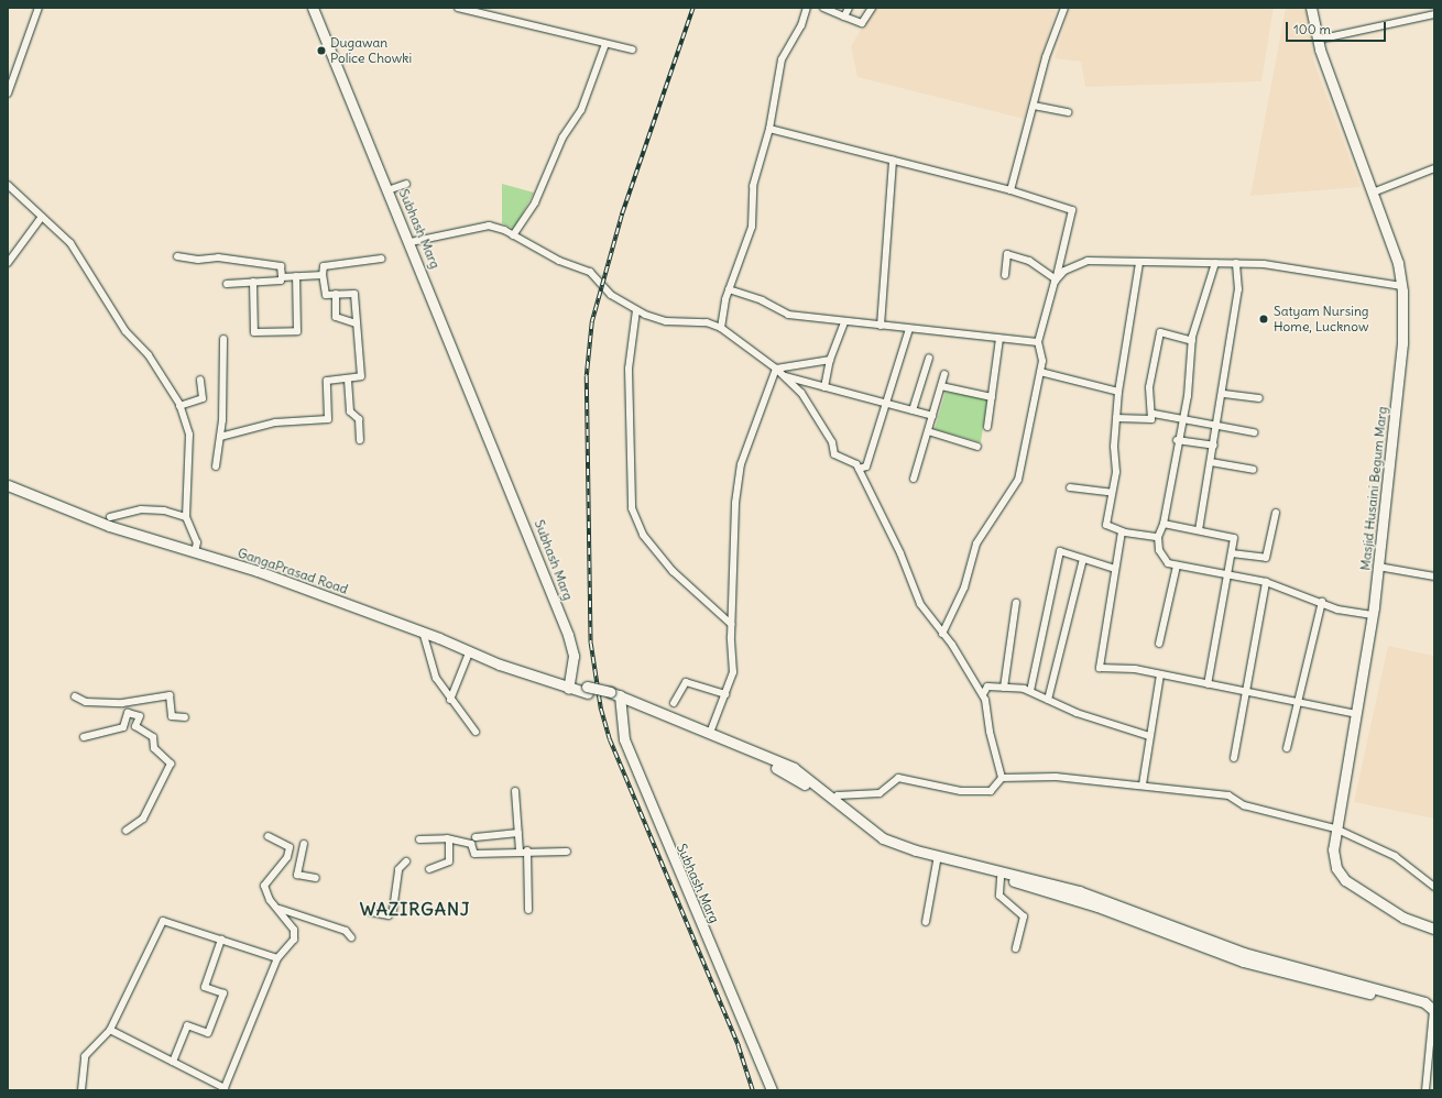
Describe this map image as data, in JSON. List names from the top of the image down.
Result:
{
  "streets": {
    "street": ["Subhash Marg", "Masjid Husaini Begum Marg", "GangaPrasad Road"]
  },
  "crossings": [
    ["Subhash Marg", "GangaPrasad Road"]
  ],
  "districts": ["WAZIRGANJ"],
  "places": ["Dugawan Police Chowki", "Satyam Nursing Home, Lucknow"],
  "scale_bar": "100 m"
}
